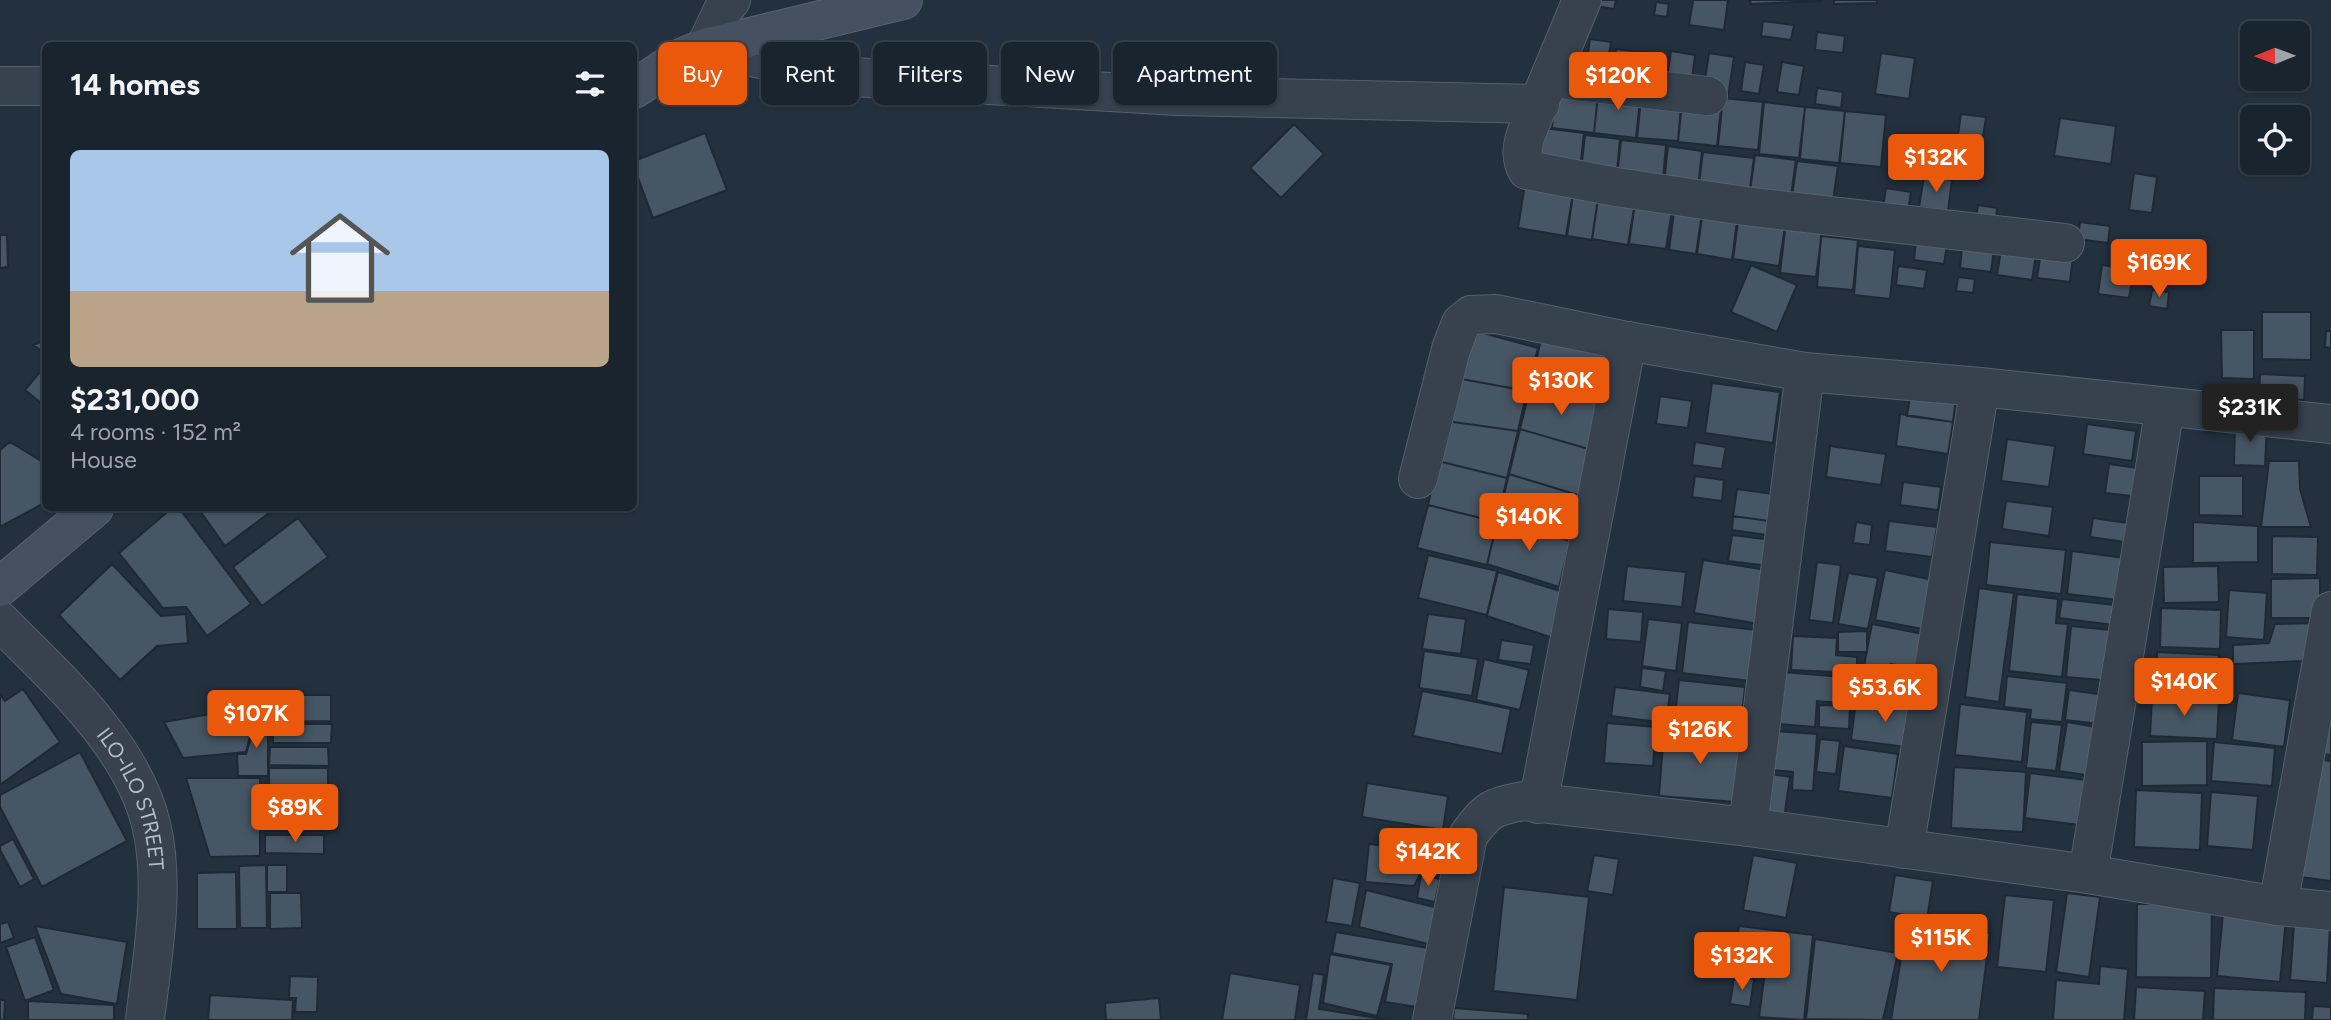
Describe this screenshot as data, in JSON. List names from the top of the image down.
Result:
{
  "streets": {
    "street": ["ILO-ILO STREET"]
  },
  "north": "left",
  "page": {
    "chip": [
      "Buy",
      "Rent",
      "Filters",
      "New",
      "Apartment"
    ],
    "heading": "14 homes",
    "price": [
      "$120K",
      "$132K",
      "$169K",
      "$130K",
      "$231K",
      "$140K",
      "$140K",
      "$53.6K",
      "$107K",
      "$126K",
      "$89K",
      "$142K",
      "$115K",
      "$132K"
    ],
    "list": [
      {
        "name": "$231,000",
        "note": "4 rooms · 152 m² · House"
      }
    ]
  }
}
